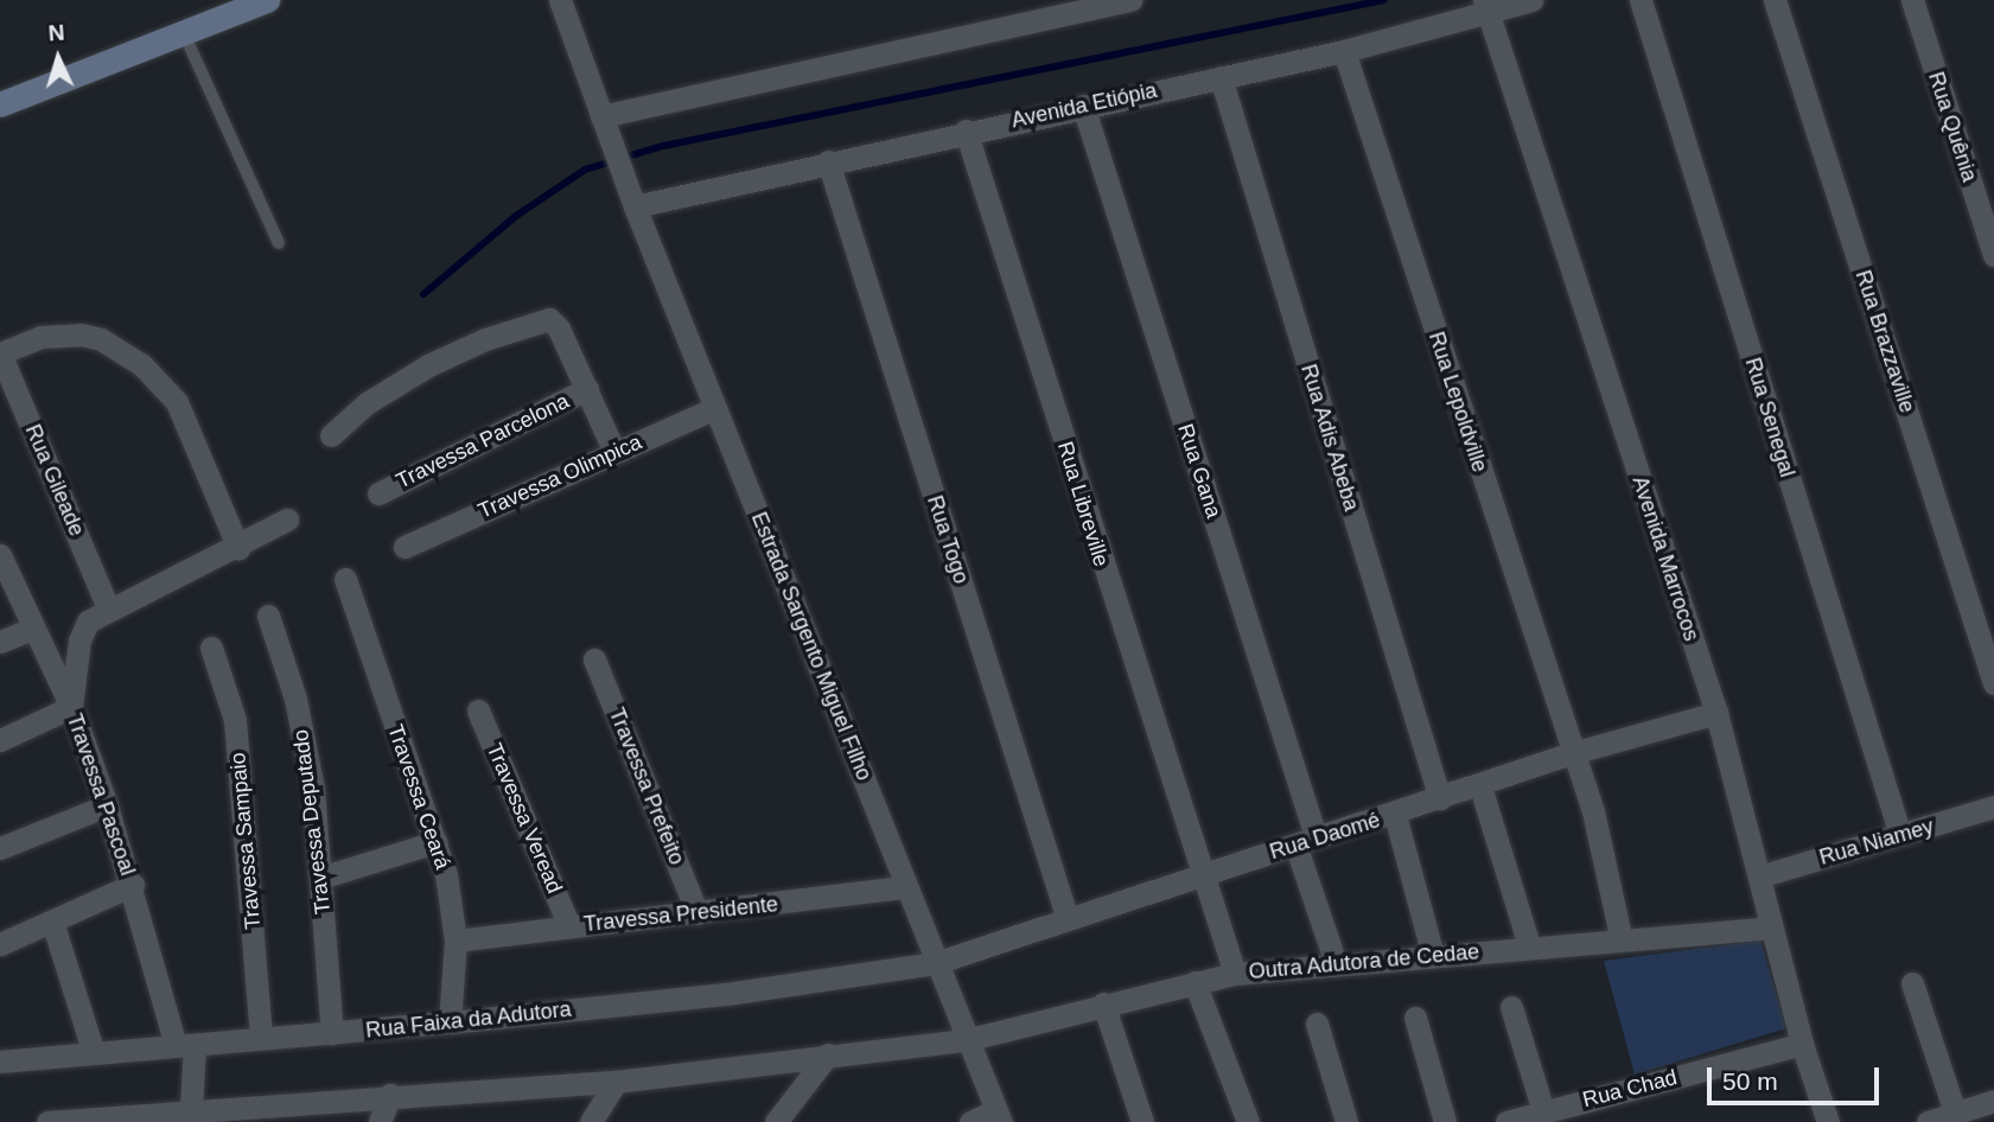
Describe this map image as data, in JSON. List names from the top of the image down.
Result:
{
  "streets": {
    "street": [
      "Avenida Etiópia",
      "Rua Quênia",
      "Rua Brazzaville",
      "Rua Lepoldville",
      "Rua Senegal",
      "Rua Adis Abeba",
      "Travessa Parcelona",
      "Rua Gana",
      "Travessa Olimpica",
      "Rua Gileade",
      "Rua Libreville",
      "Rua Togo",
      "Avenida Marrocos",
      "Estrada Sargento Miguel Filho",
      "Travessa Prefeito",
      "Travessa Pascoal",
      "Travessa Ceará",
      "Travessa Veread",
      "Travessa Deputado",
      "Rua Daomé",
      "Travessa Sampaio",
      "Rua Niamey",
      "Travessa Presidente",
      "Outra Adutora de Cedae",
      "Rua Faixa da Adutora",
      "Rua Chad"
    ]
  },
  "crossings": [
    ["Avenida Etiópia", "Rua Lepoldville"],
    ["Avenida Etiópia", "Rua Adis Abeba"],
    ["Avenida Etiópia", "Rua Gana"],
    ["Avenida Etiópia", "Rua Libreville"],
    ["Avenida Etiópia", "Rua Togo"],
    ["Avenida Etiópia", "Avenida Marrocos"],
    ["Avenida Etiópia", "Estrada Sargento Miguel Filho"],
    ["Rua Lepoldville", "Rua Daomé"],
    ["Rua Lepoldville", "Outra Adutora de Cedae"],
    ["Rua Senegal", "Rua Niamey"],
    ["Rua Adis Abeba", "Rua Daomé"],
    ["Rua Gana", "Rua Daomé"],
    ["Rua Gana", "Outra Adutora de Cedae"],
    ["Travessa Olimpica", "Estrada Sargento Miguel Filho"],
    ["Rua Libreville", "Rua Daomé"],
    ["Rua Libreville", "Outra Adutora de Cedae"],
    ["Rua Togo", "Rua Daomé"],
    ["Avenida Marrocos", "Rua Daomé"],
    ["Avenida Marrocos", "Rua Niamey"],
    ["Avenida Marrocos", "Outra Adutora de Cedae"],
    ["Avenida Marrocos", "Rua Chad"],
    ["Estrada Sargento Miguel Filho", "Rua Daomé"],
    ["Estrada Sargento Miguel Filho", "Travessa Presidente"],
    ["Estrada Sargento Miguel Filho", "Outra Adutora de Cedae"],
    ["Estrada Sargento Miguel Filho", "Rua Faixa da Adutora"],
    ["Travessa Prefeito", "Travessa Presidente"],
    ["Travessa Pascoal", "Rua Faixa da Adutora"],
    ["Travessa Ceará", "Travessa Presidente"],
    ["Travessa Ceará", "Rua Faixa da Adutora"],
    ["Travessa Veread", "Travessa Presidente"],
    ["Travessa Deputado", "Rua Faixa da Adutora"],
    ["Rua Daomé", "Rua Faixa da Adutora"],
    ["Travessa Sampaio", "Rua Faixa da Adutora"]
  ],
  "scale_bar": "50 m",
  "north": "top"
}
